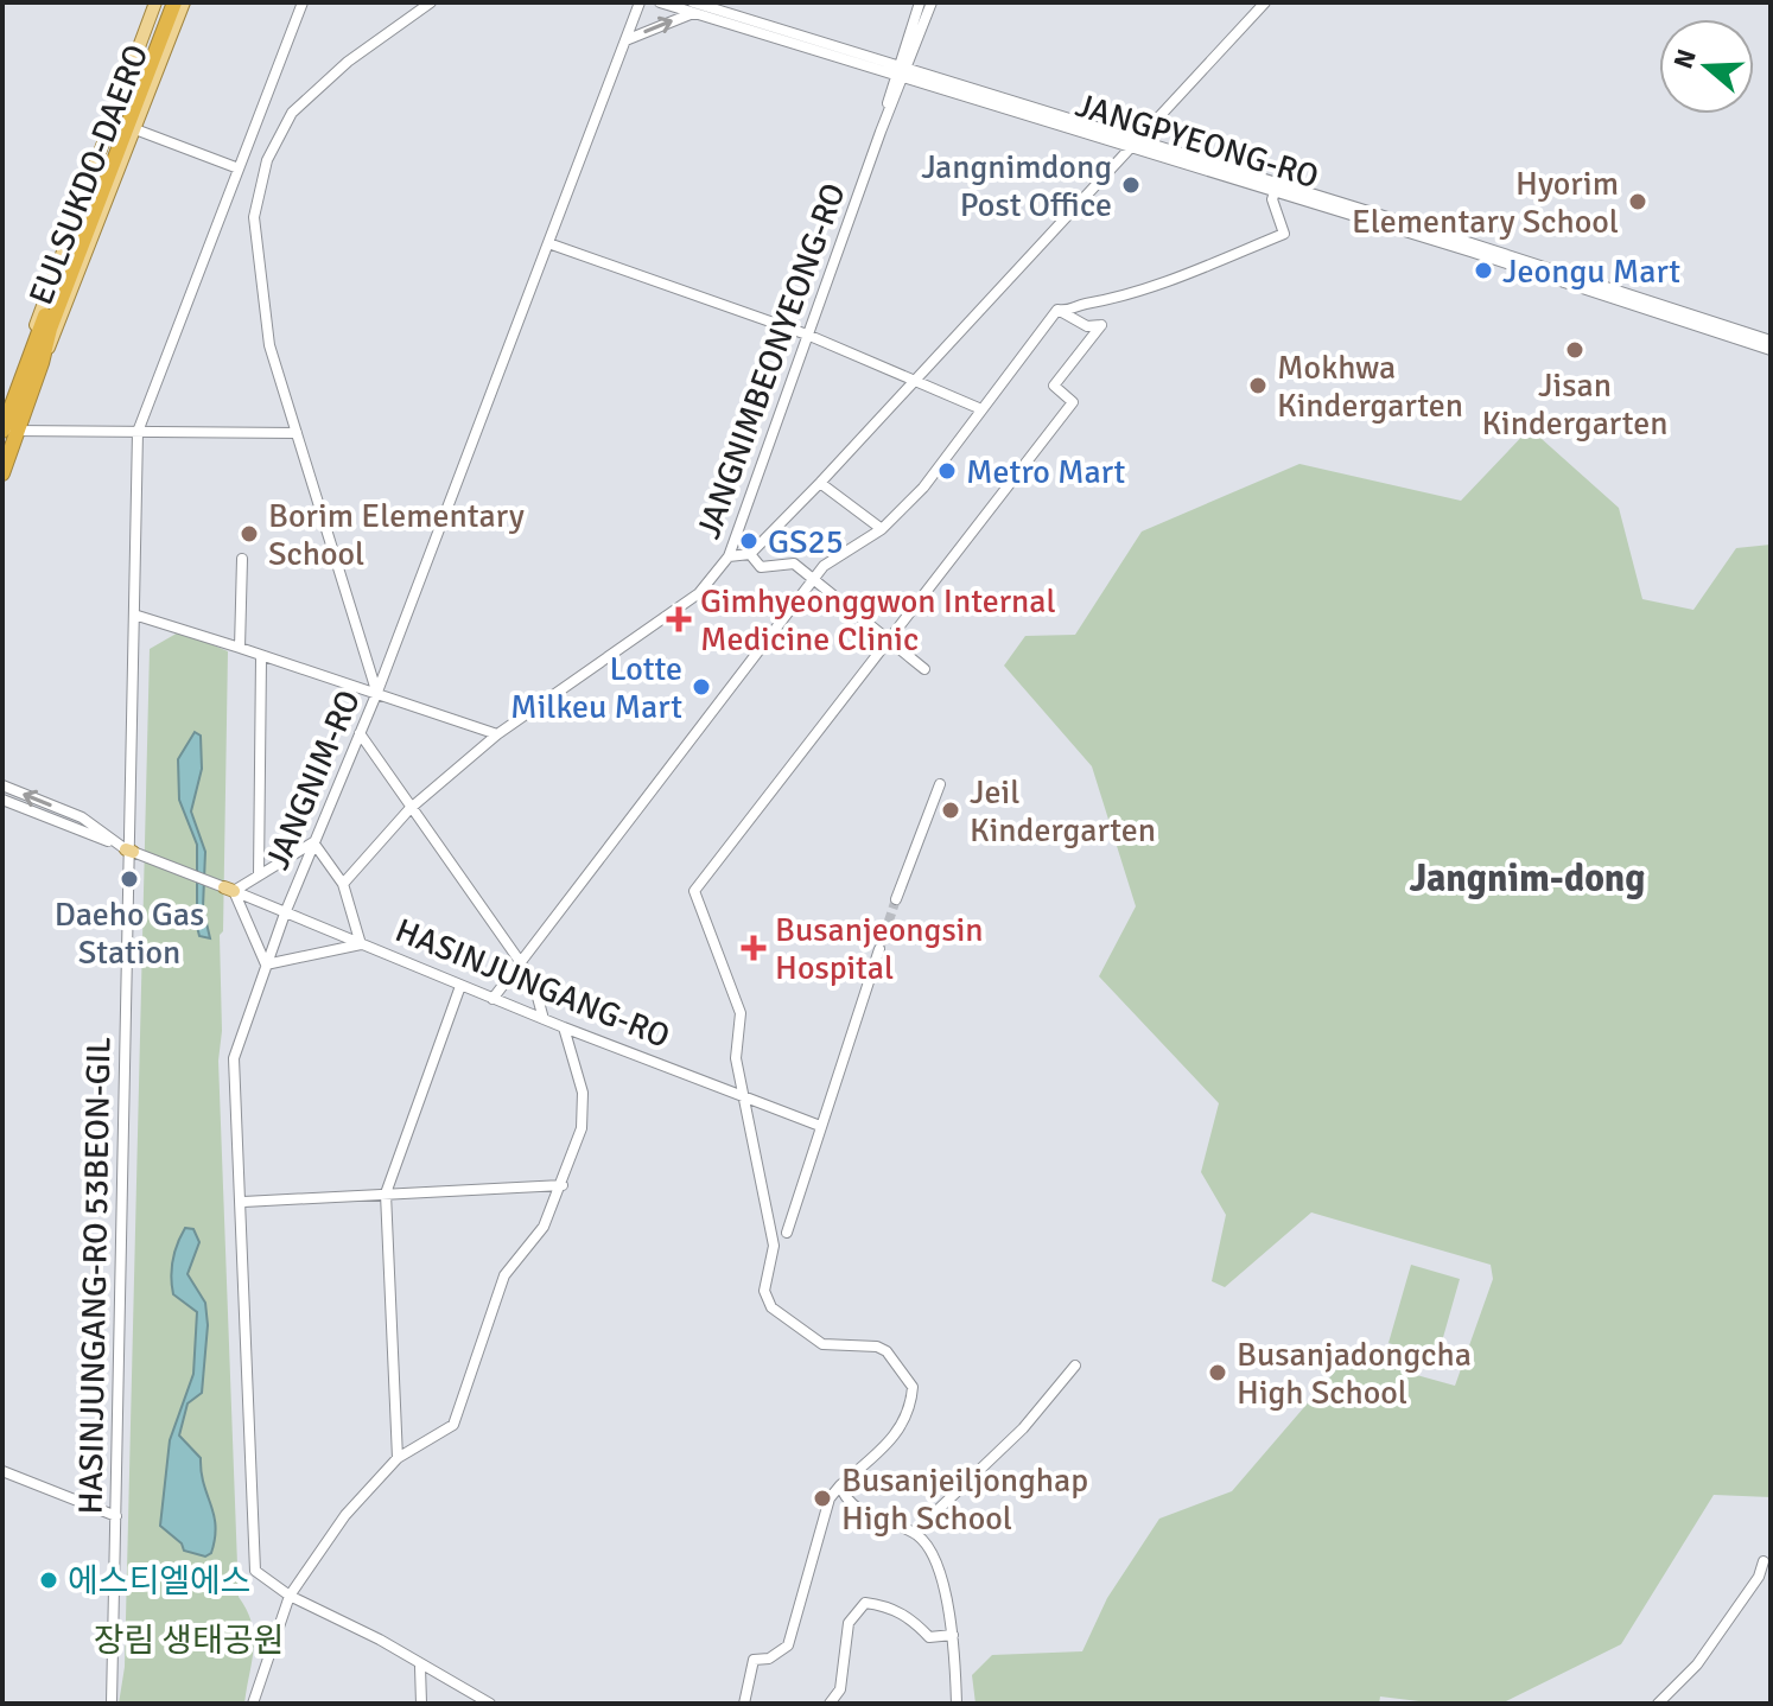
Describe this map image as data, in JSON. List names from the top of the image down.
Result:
{
  "streets": {
    "highway": ["EULSUKDO-DAERO"],
    "street": [
      "JANGPYEONG-RO",
      "JANGNIMBEONYEONG-RO",
      "JANGNIM-RO",
      "HASINJUNGANG-RO",
      "HASINJUNGANG-RO 53BEON-GIL"
    ]
  },
  "crossings": [
    ["JANGPYEONG-RO", "JANGNIMBEONYEONG-RO"],
    ["JANGNIM-RO", "HASINJUNGANG-RO"],
    ["HASINJUNGANG-RO", "HASINJUNGANG-RO 53BEON-GIL"]
  ],
  "districts": ["Jangnim-dong"],
  "parks": ["장림 생태공원"],
  "places": {
    "other": [
      "Jangnimdong Post Office",
      "Hyorim Elementary School",
      "Jeongu Mart",
      "Jisan Kindergarten",
      "Mokhwa Kindergarten",
      "Metro Mart",
      "Borim Elementary School",
      "GS25",
      "Lotte Milkeu Mart",
      "Jeil Kindergarten",
      "Daeho Gas Station",
      "Busanjadongcha High School",
      "Busanjeiljonghap High School",
      "에스티엘에스"
    ],
    "health": ["Gimhyeonggwon Internal Medicine Clinic", "Busanjeongsin Hospital"]
  },
  "north": "left"
}
